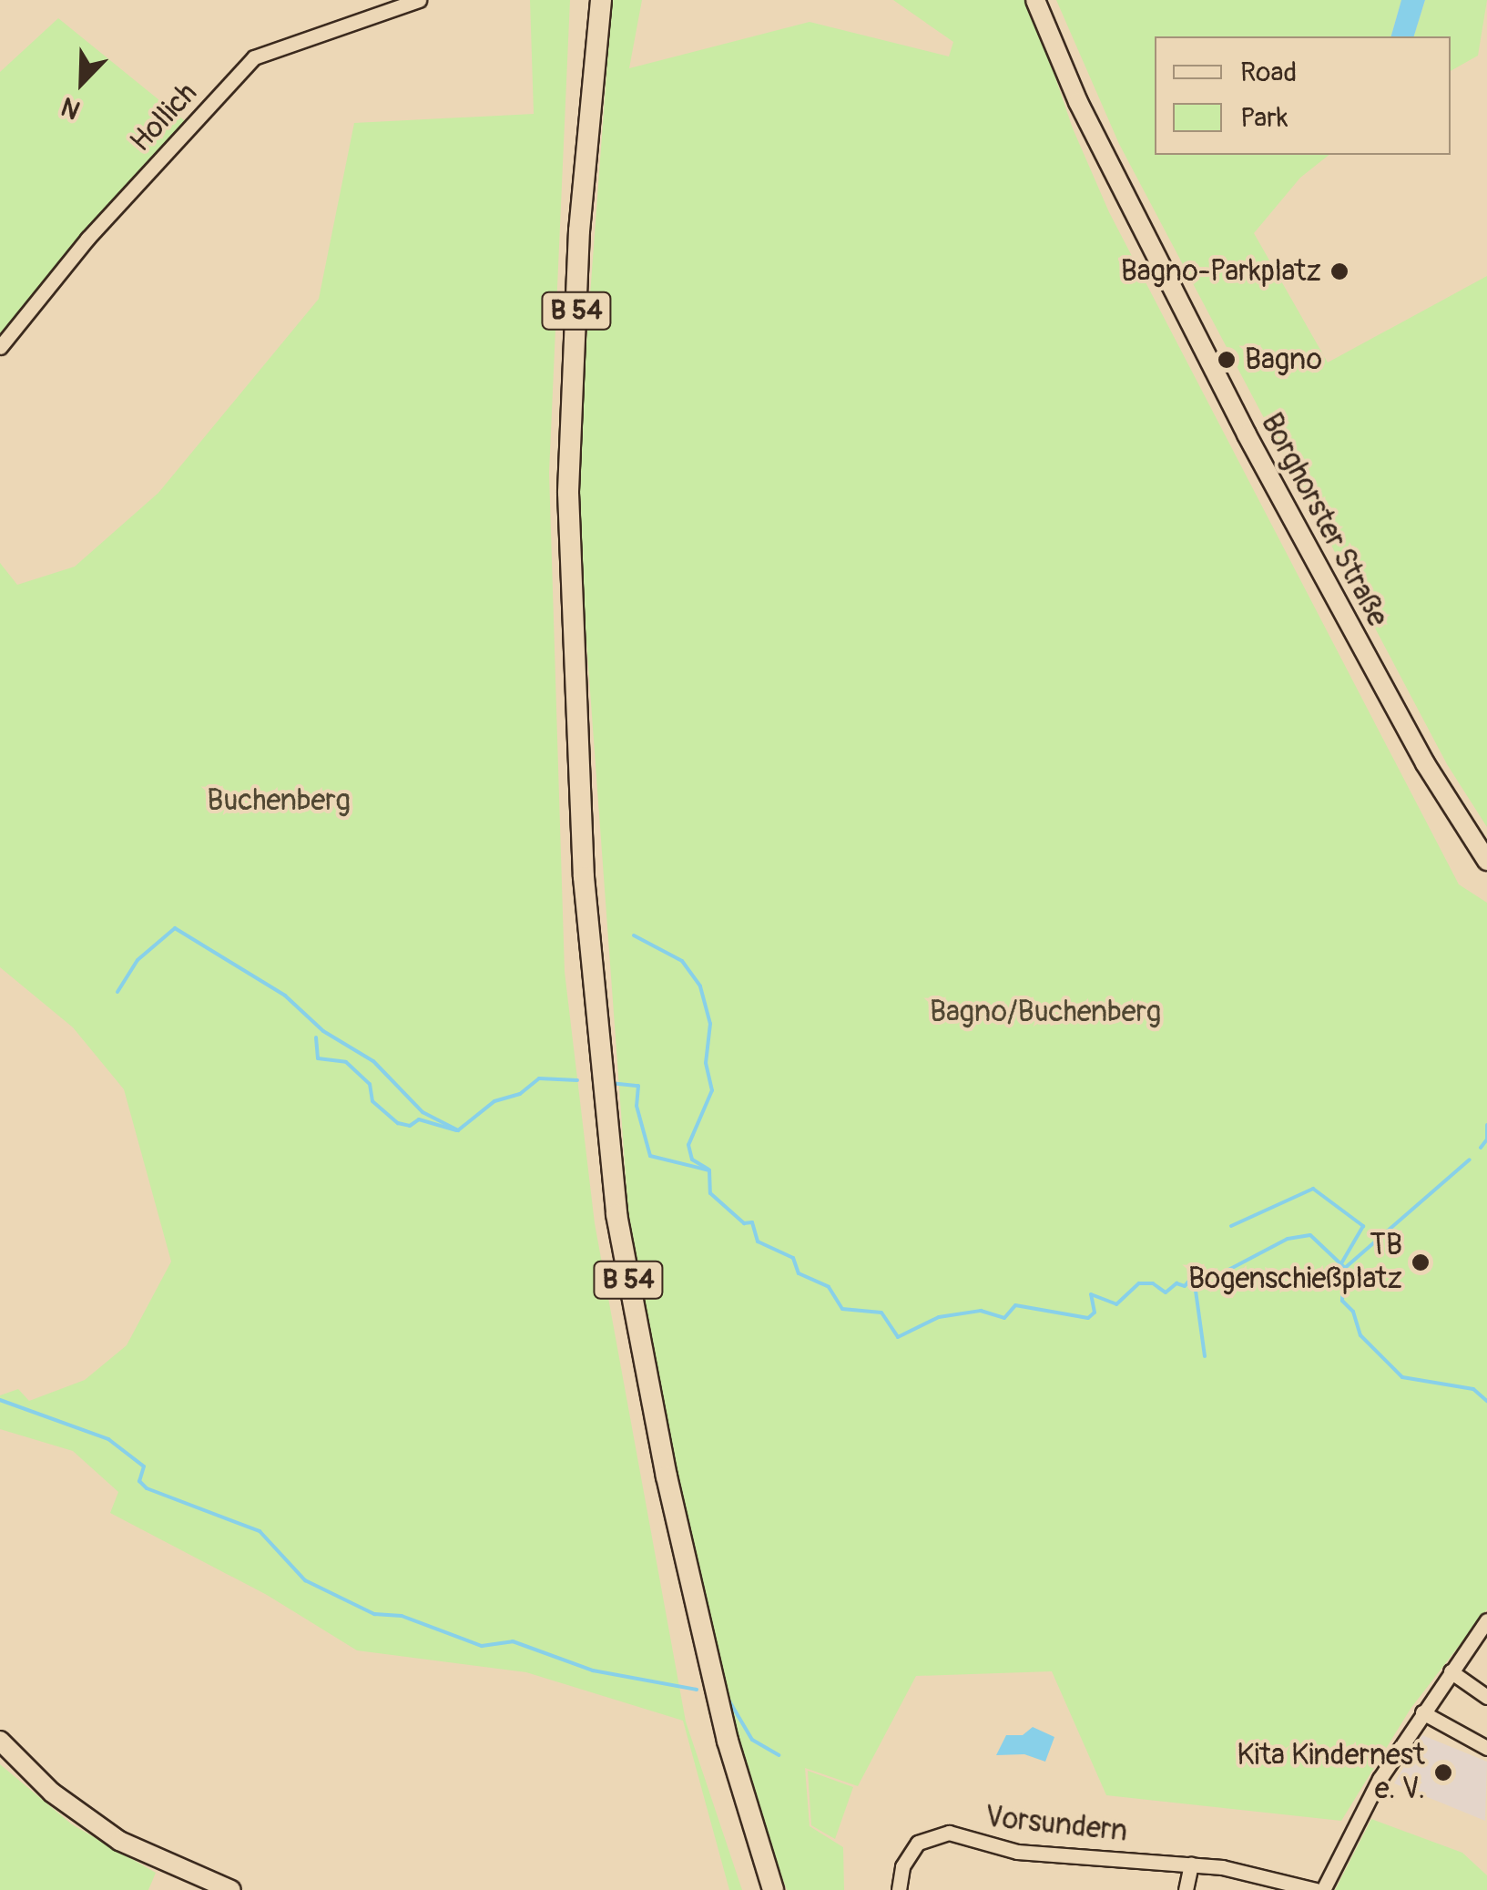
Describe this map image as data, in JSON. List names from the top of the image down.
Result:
{
  "streets": {
    "highway": ["B 54"],
    "main road": ["Borghorster Straße"],
    "street": ["Hollich", "Vorsundern"]
  },
  "parks": ["Buchenberg", "Bagno/Buchenberg"],
  "places": [
    "Bagno-Parkplatz",
    "Bagno",
    "TB Bogenschießplatz",
    "Kita Kindernest e. V."
  ],
  "legend": ["Road", "Park"],
  "north": "bottom left"
}
